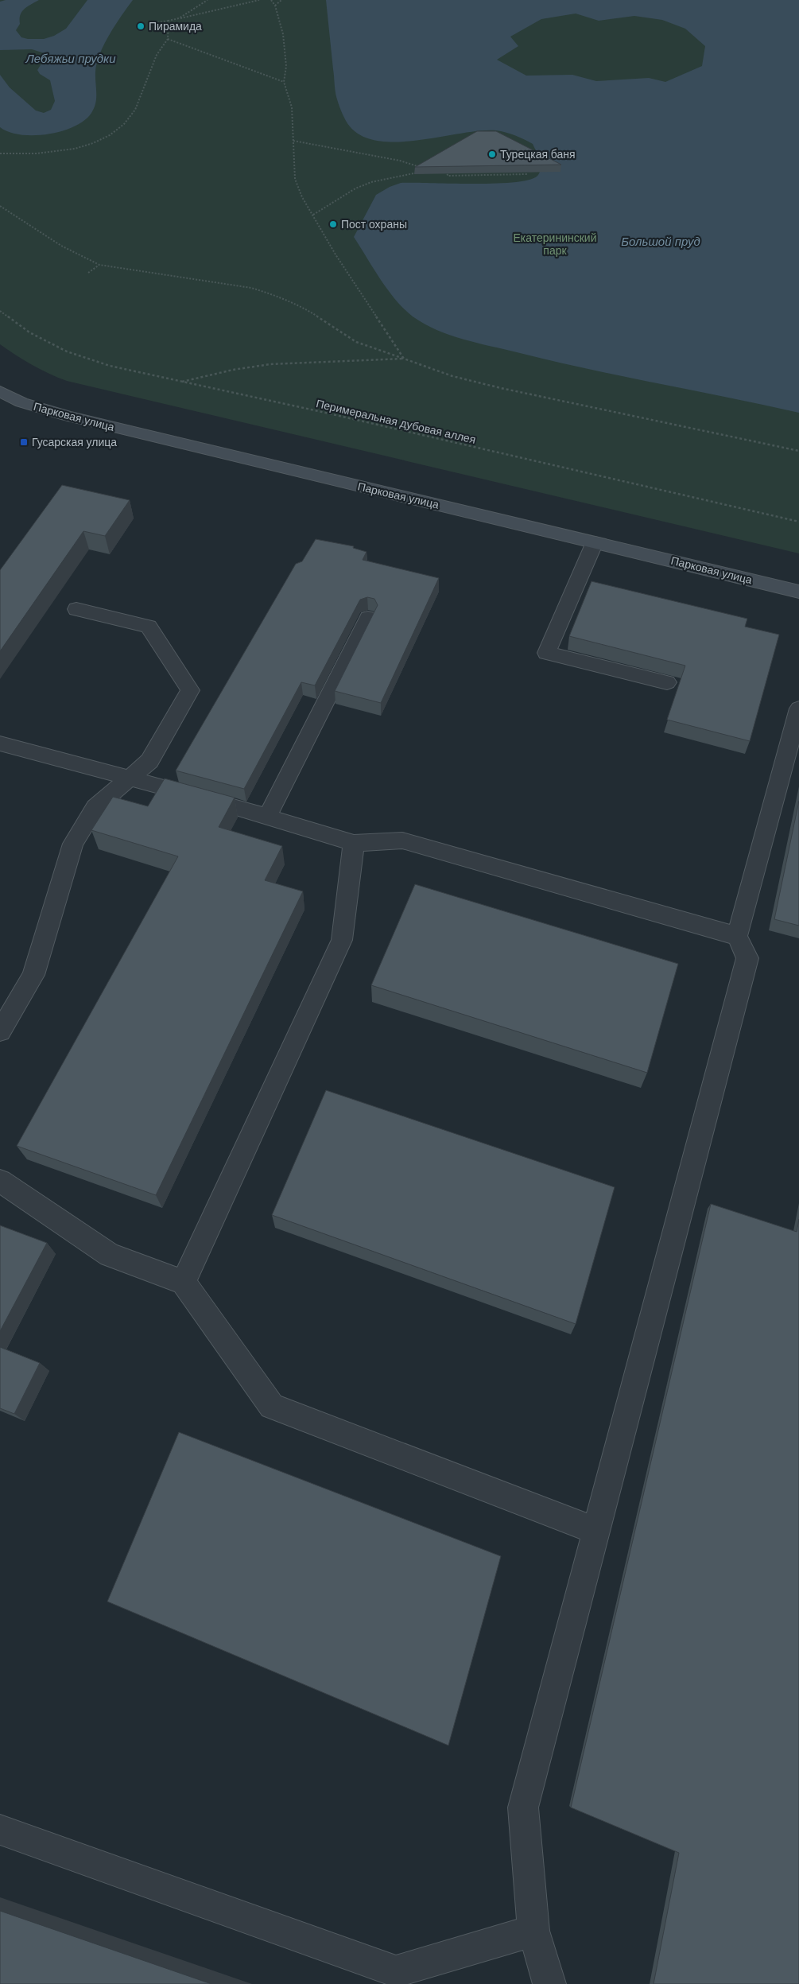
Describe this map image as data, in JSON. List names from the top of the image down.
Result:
{
  "streets": {
    "main road": ["Парковая улица"],
    "path": ["Перимеральная дубовая аллея"]
  },
  "water": ["Лебяжьи прудки", "Большой пруд"],
  "parks": ["Екатерининский парк"],
  "places": {
    "other": ["Пирамида", "Турецкая баня", "Пост охраны"],
    "transit": ["Гусарская улица"]
  }
}
